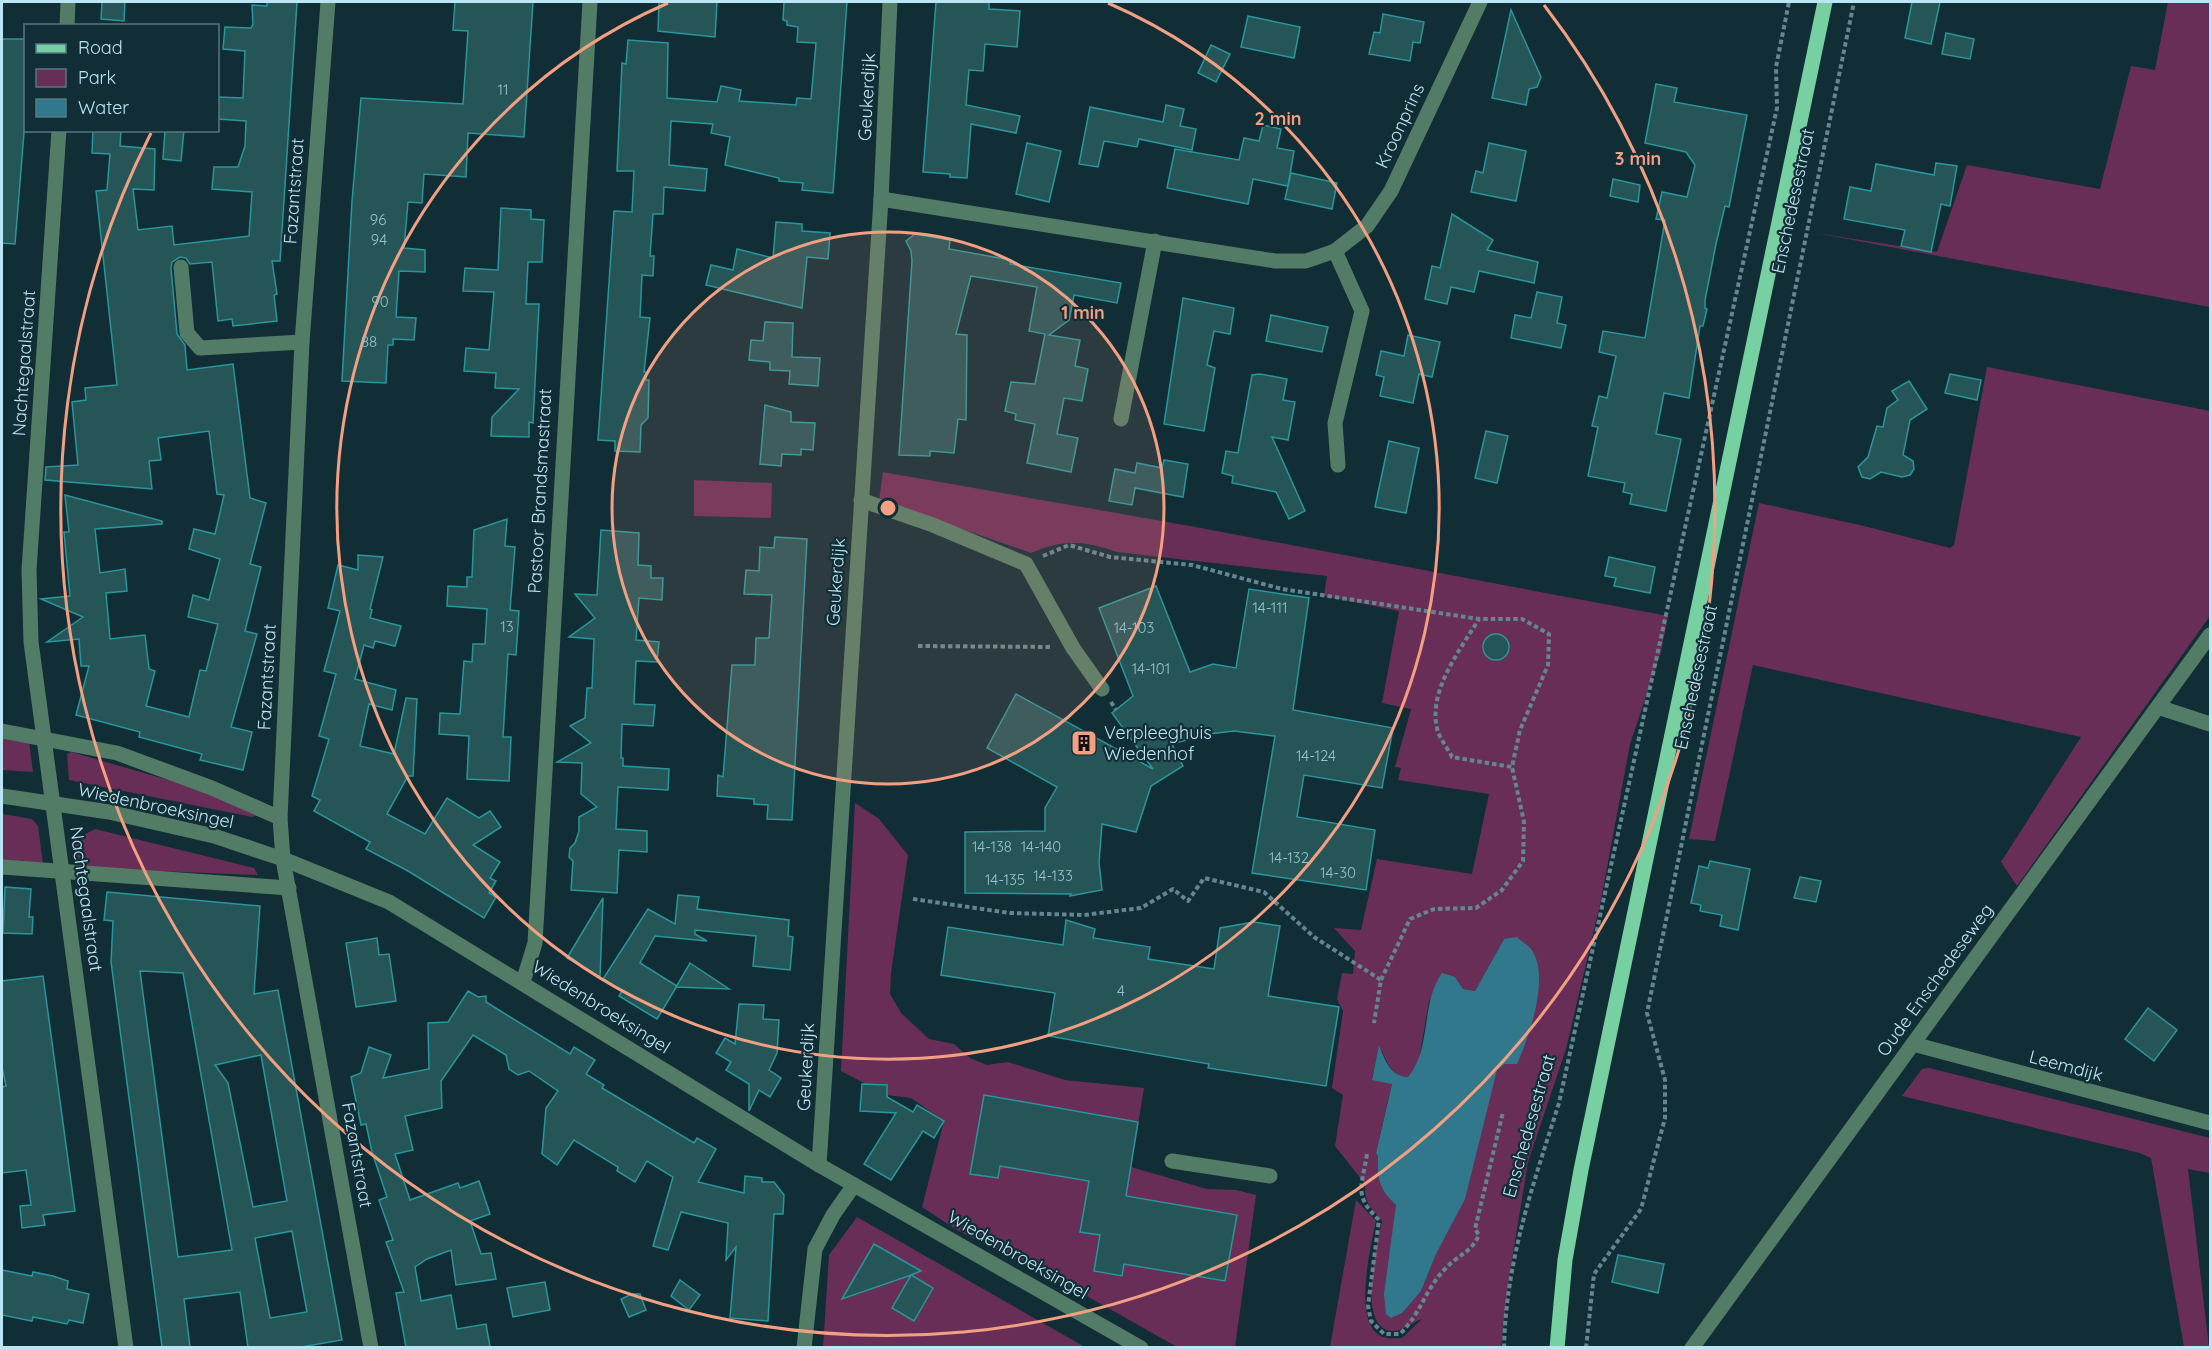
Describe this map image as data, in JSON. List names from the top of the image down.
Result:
{
  "streets": {
    "main road": ["Enschedesestraat"],
    "street": [
      "Geukerdijk",
      "Kroonprins",
      "Fazantstraat",
      "Nachtegaalstraat",
      "Pastoor Brandsmastraat",
      "Wiedenbroeksingel",
      "Oude Enschedeseweg",
      "Leemdijk"
    ]
  },
  "crossings": [
    ["Geukerdijk", "Kroonprins"],
    ["Geukerdijk", "Wiedenbroeksingel"],
    ["Fazantstraat", "Wiedenbroeksingel"],
    ["Nachtegaalstraat", "Wiedenbroeksingel"],
    ["Pastoor Brandsmastraat", "Wiedenbroeksingel"],
    ["Oude Enschedeseweg", "Leemdijk"]
  ],
  "places": {
    "building": ["Verpleeghuis Wiedenhof"]
  },
  "house_numbers": [
    "11",
    "96",
    "94",
    "90",
    "88",
    "14-111",
    "13",
    "14-103",
    "14-101",
    "14-124",
    "14-138",
    "14-140",
    "14-132",
    "14-30",
    "14-133",
    "14-135",
    "4"
  ],
  "legend": ["Road", "Park", "Water"],
  "rings": ["2 min", "3 min", "1 min"]
}
